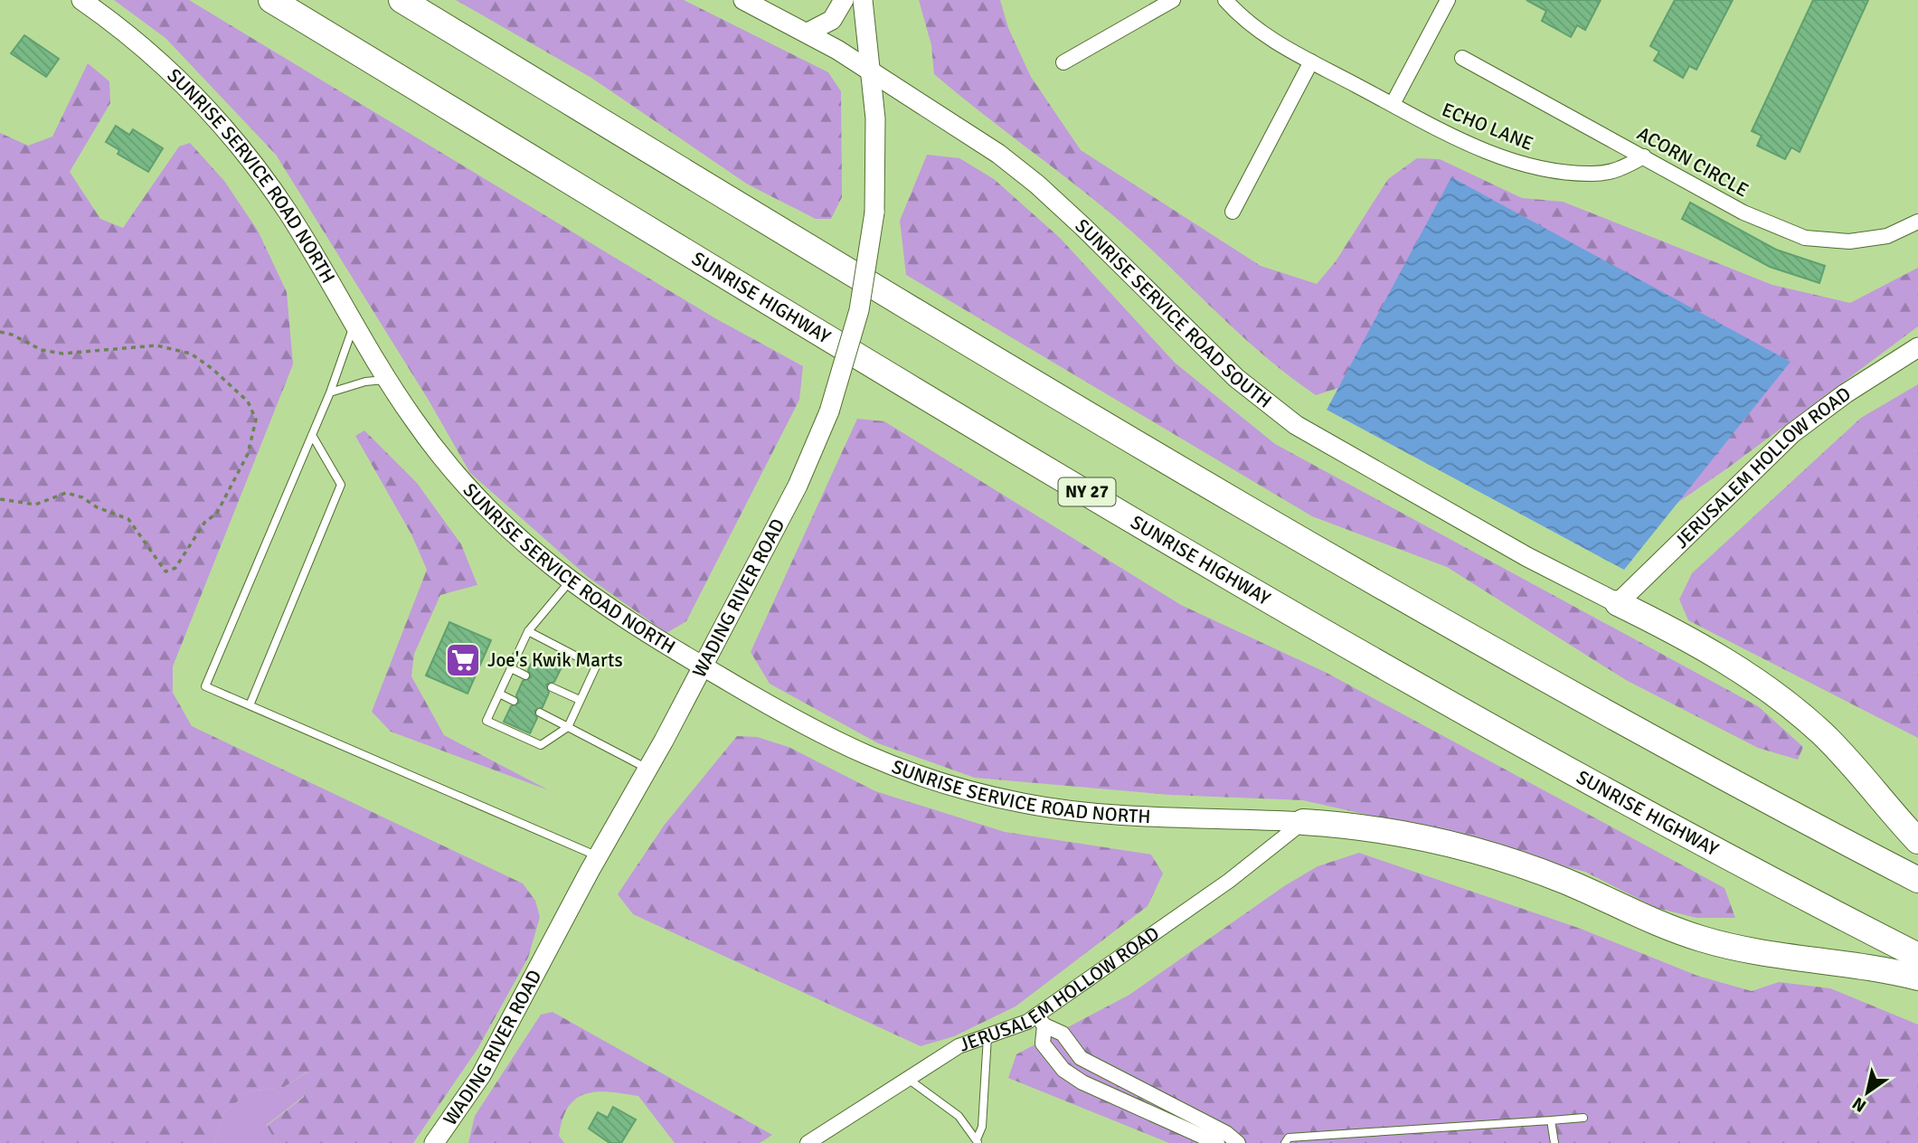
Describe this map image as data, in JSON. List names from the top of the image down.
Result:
{
  "streets": {
    "highway": ["SUNRISE HIGHWAY", "NY 27"],
    "street": [
      "ECHO LANE",
      "ACORN CIRCLE",
      "SUNRISE SERVICE ROAD NORTH",
      "SUNRISE SERVICE ROAD SOUTH",
      "JERUSALEM HOLLOW ROAD",
      "WADING RIVER ROAD"
    ]
  },
  "crossings": [
    ["ECHO LANE", "ACORN CIRCLE"],
    ["SUNRISE SERVICE ROAD NORTH", "JERUSALEM HOLLOW ROAD"],
    ["SUNRISE SERVICE ROAD NORTH", "WADING RIVER ROAD"],
    ["SUNRISE SERVICE ROAD SOUTH", "JERUSALEM HOLLOW ROAD"],
    ["SUNRISE SERVICE ROAD SOUTH", "WADING RIVER ROAD"]
  ],
  "places": {
    "supermarket": ["Joe's Kwik Marts"]
  },
  "north": "bottom left"
}
